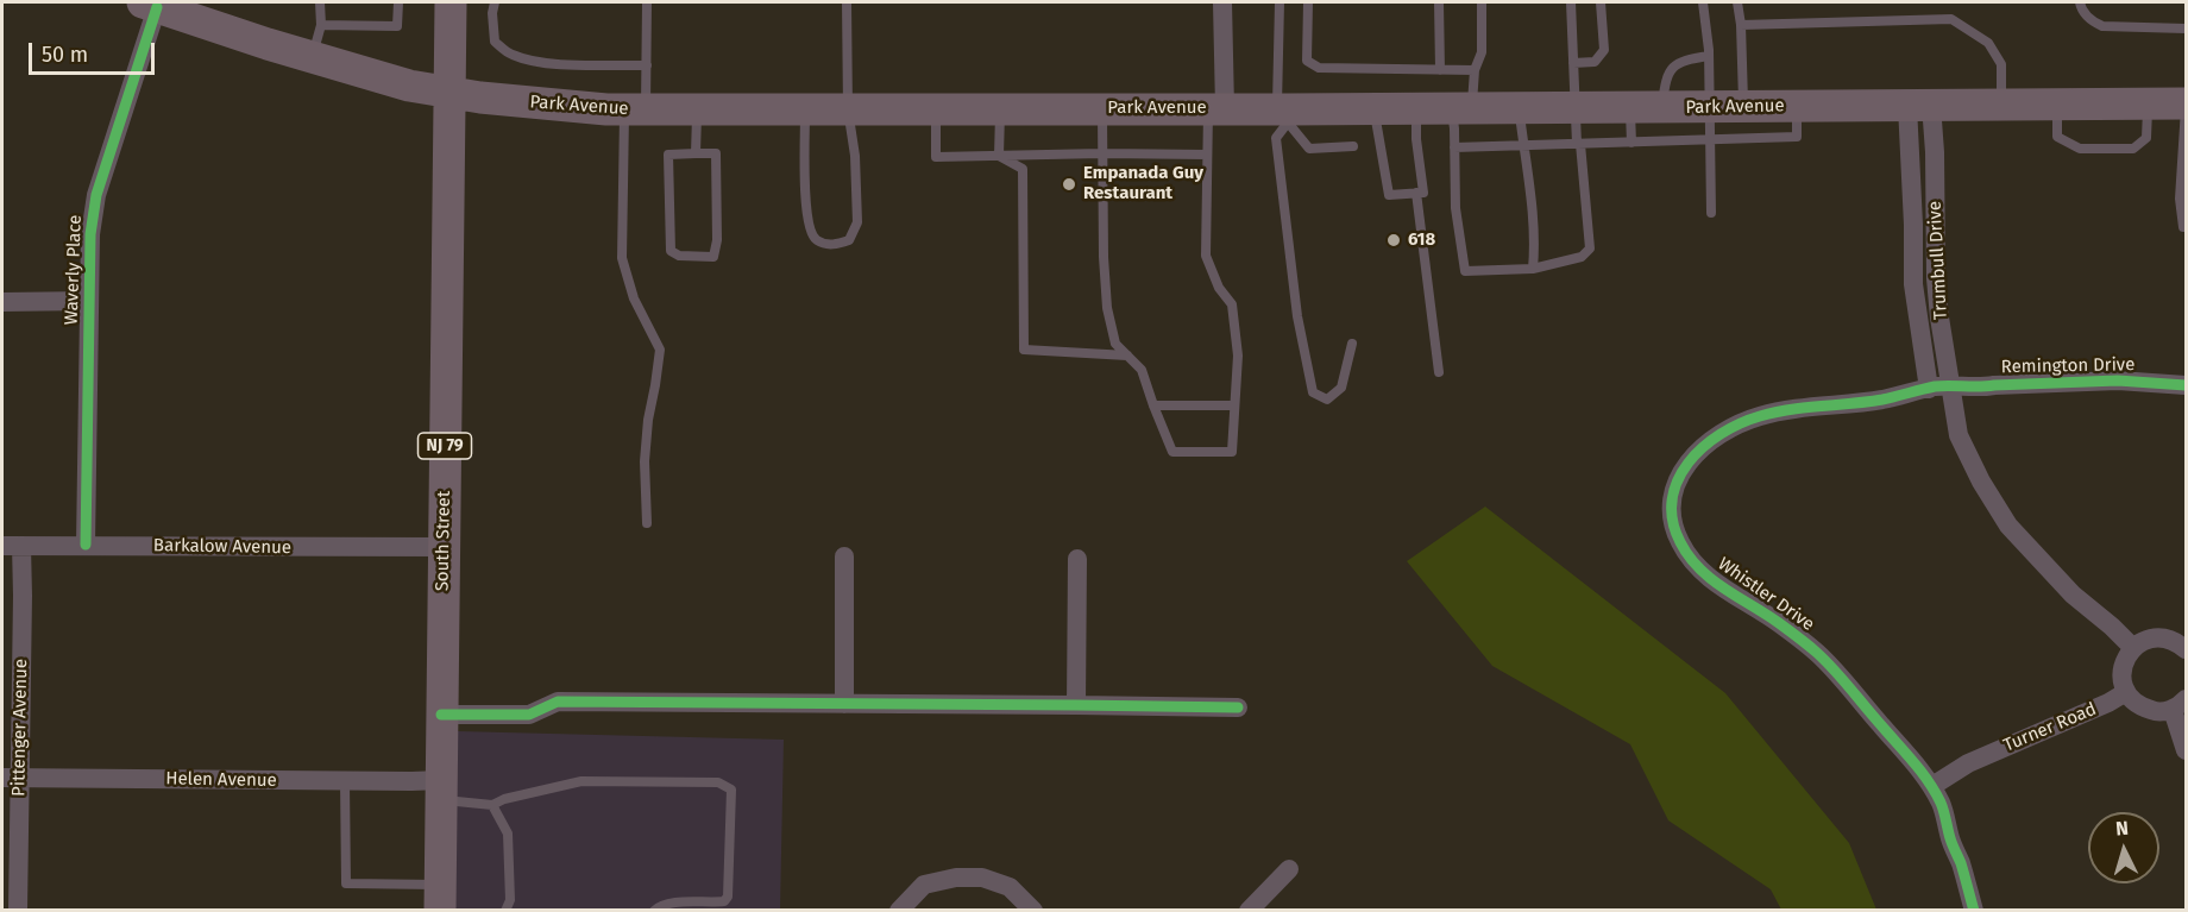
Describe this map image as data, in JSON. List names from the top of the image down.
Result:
{
  "streets": {
    "main road": ["Park Avenue", "NJ 79", "South Street"],
    "street": [
      "Trumbull Drive",
      "Waverly Place",
      "Remington Drive",
      "Barkalow Avenue",
      "Whistler Drive",
      "Pittenger Avenue",
      "Turner Road",
      "Helen Avenue"
    ]
  },
  "crossings": [
    ["Park Avenue", "Trumbull Drive"],
    ["Park Avenue", "Waverly Place"],
    ["Park Avenue", "South Street"],
    ["Trumbull Drive", "Remington Drive"],
    ["Trumbull Drive", "Whistler Drive"],
    ["Waverly Place", "Barkalow Avenue"],
    ["Remington Drive", "Whistler Drive"],
    ["South Street", "Barkalow Avenue"],
    ["South Street", "Helen Avenue"],
    ["Barkalow Avenue", "Pittenger Avenue"],
    ["Whistler Drive", "Turner Road"],
    ["Pittenger Avenue", "Helen Avenue"]
  ],
  "places": ["Empanada Guy Restaurant", "618"],
  "scale_bar": "50 m",
  "north": "top"
}
